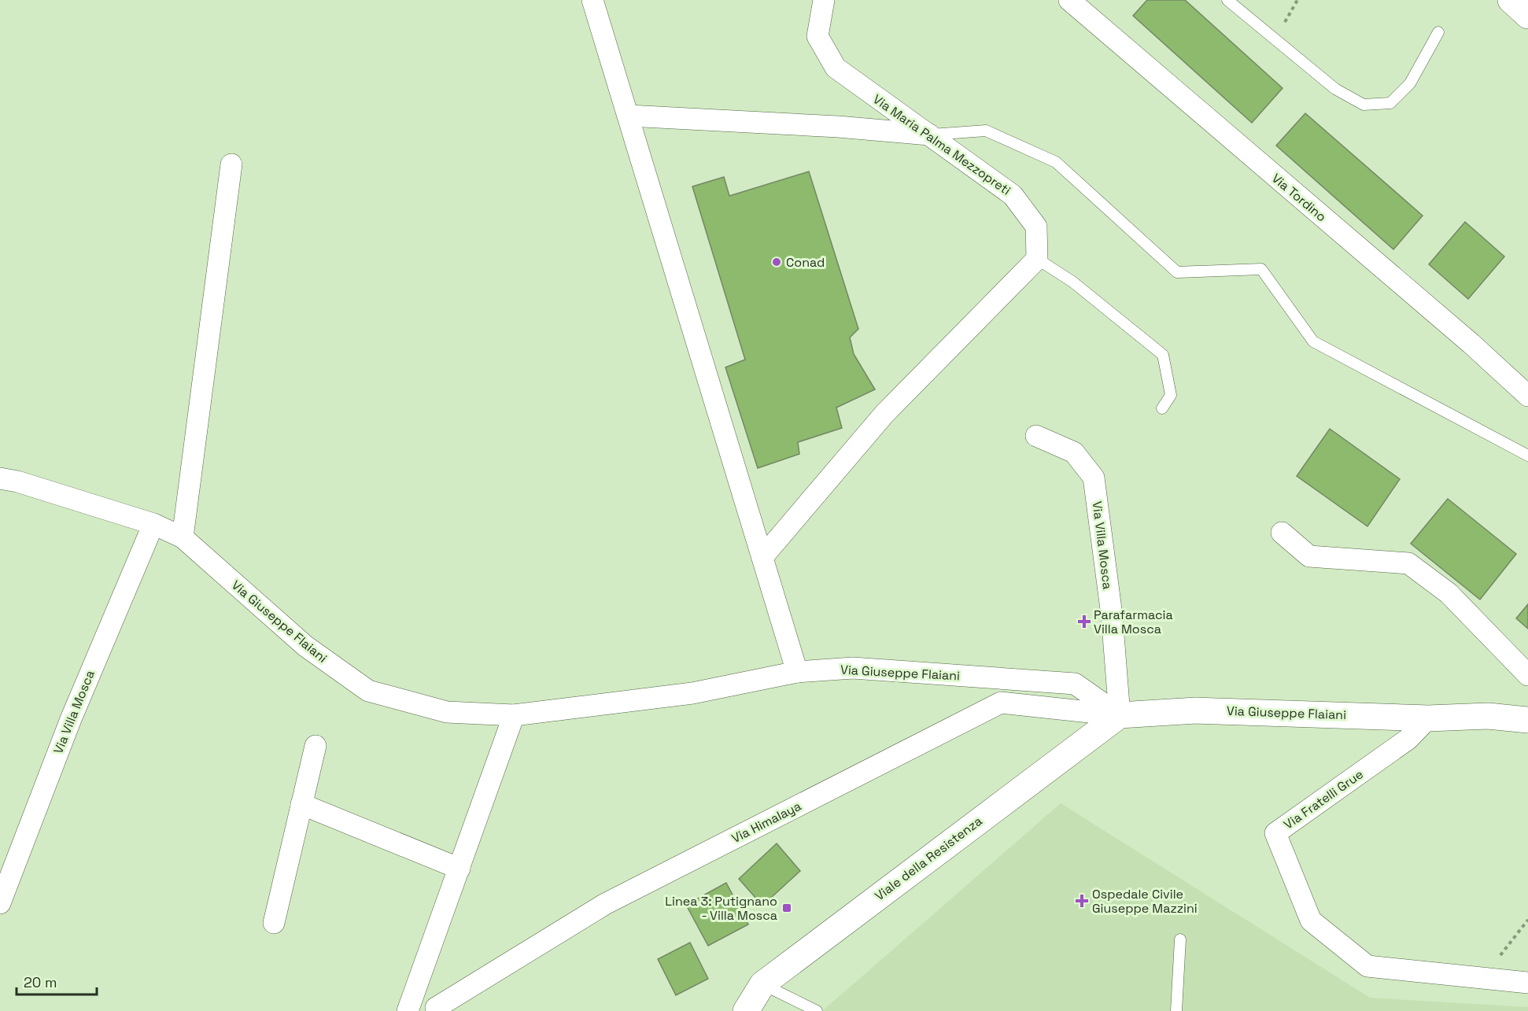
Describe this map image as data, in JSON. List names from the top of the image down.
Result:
{
  "streets": {
    "street": [
      "Via Maria Palma Mezzopreti",
      "Via Tordino",
      "Via Villa Mosca",
      "Via Giuseppe Flaiani",
      "Via Fratelli Grue",
      "Via Himalaya",
      "Viale della Resistenza"
    ]
  },
  "crossings": [
    ["Via Villa Mosca", "Via Giuseppe Flaiani"],
    ["Via Villa Mosca", "Via Himalaya"],
    ["Via Villa Mosca", "Viale della Resistenza"],
    ["Via Giuseppe Flaiani", "Via Fratelli Grue"],
    ["Via Giuseppe Flaiani", "Via Himalaya"],
    ["Via Giuseppe Flaiani", "Viale della Resistenza"],
    ["Via Himalaya", "Viale della Resistenza"]
  ],
  "places": {
    "other": ["Conad"],
    "health": ["Parafarmacia Villa Mosca", "Ospedale Civile Giuseppe Mazzini"],
    "transit": ["Linea 3: Putignano - Villa Mosca"]
  },
  "scale_bar": "20 m"
}
